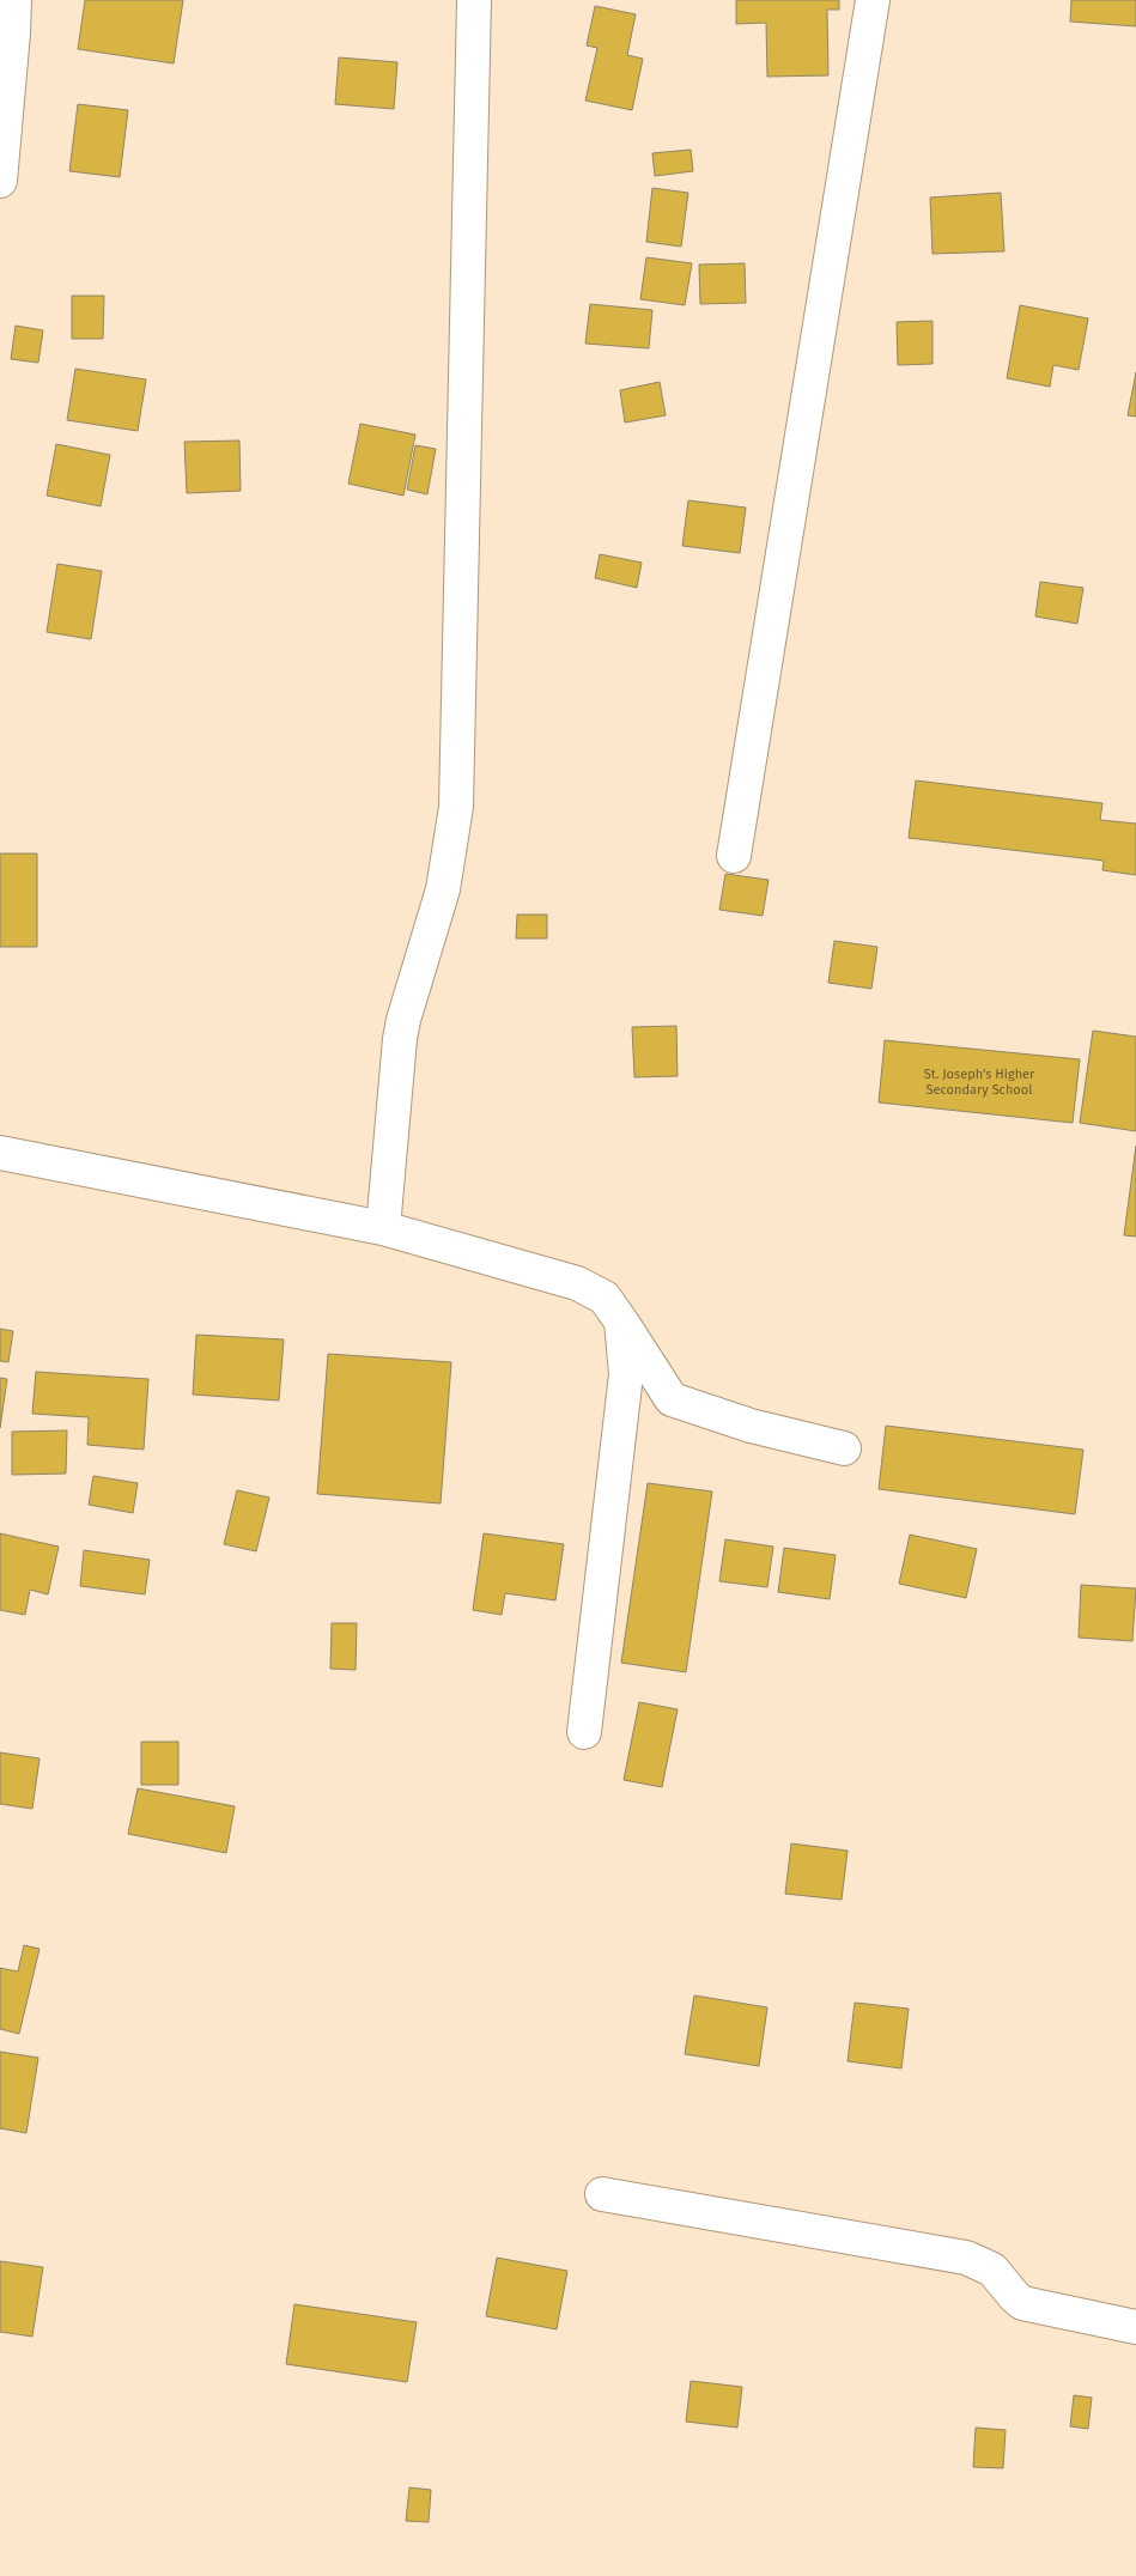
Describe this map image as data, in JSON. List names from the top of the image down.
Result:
{
  "house_numbers": ["St. Joseph's Higher Secondary School"]
}
